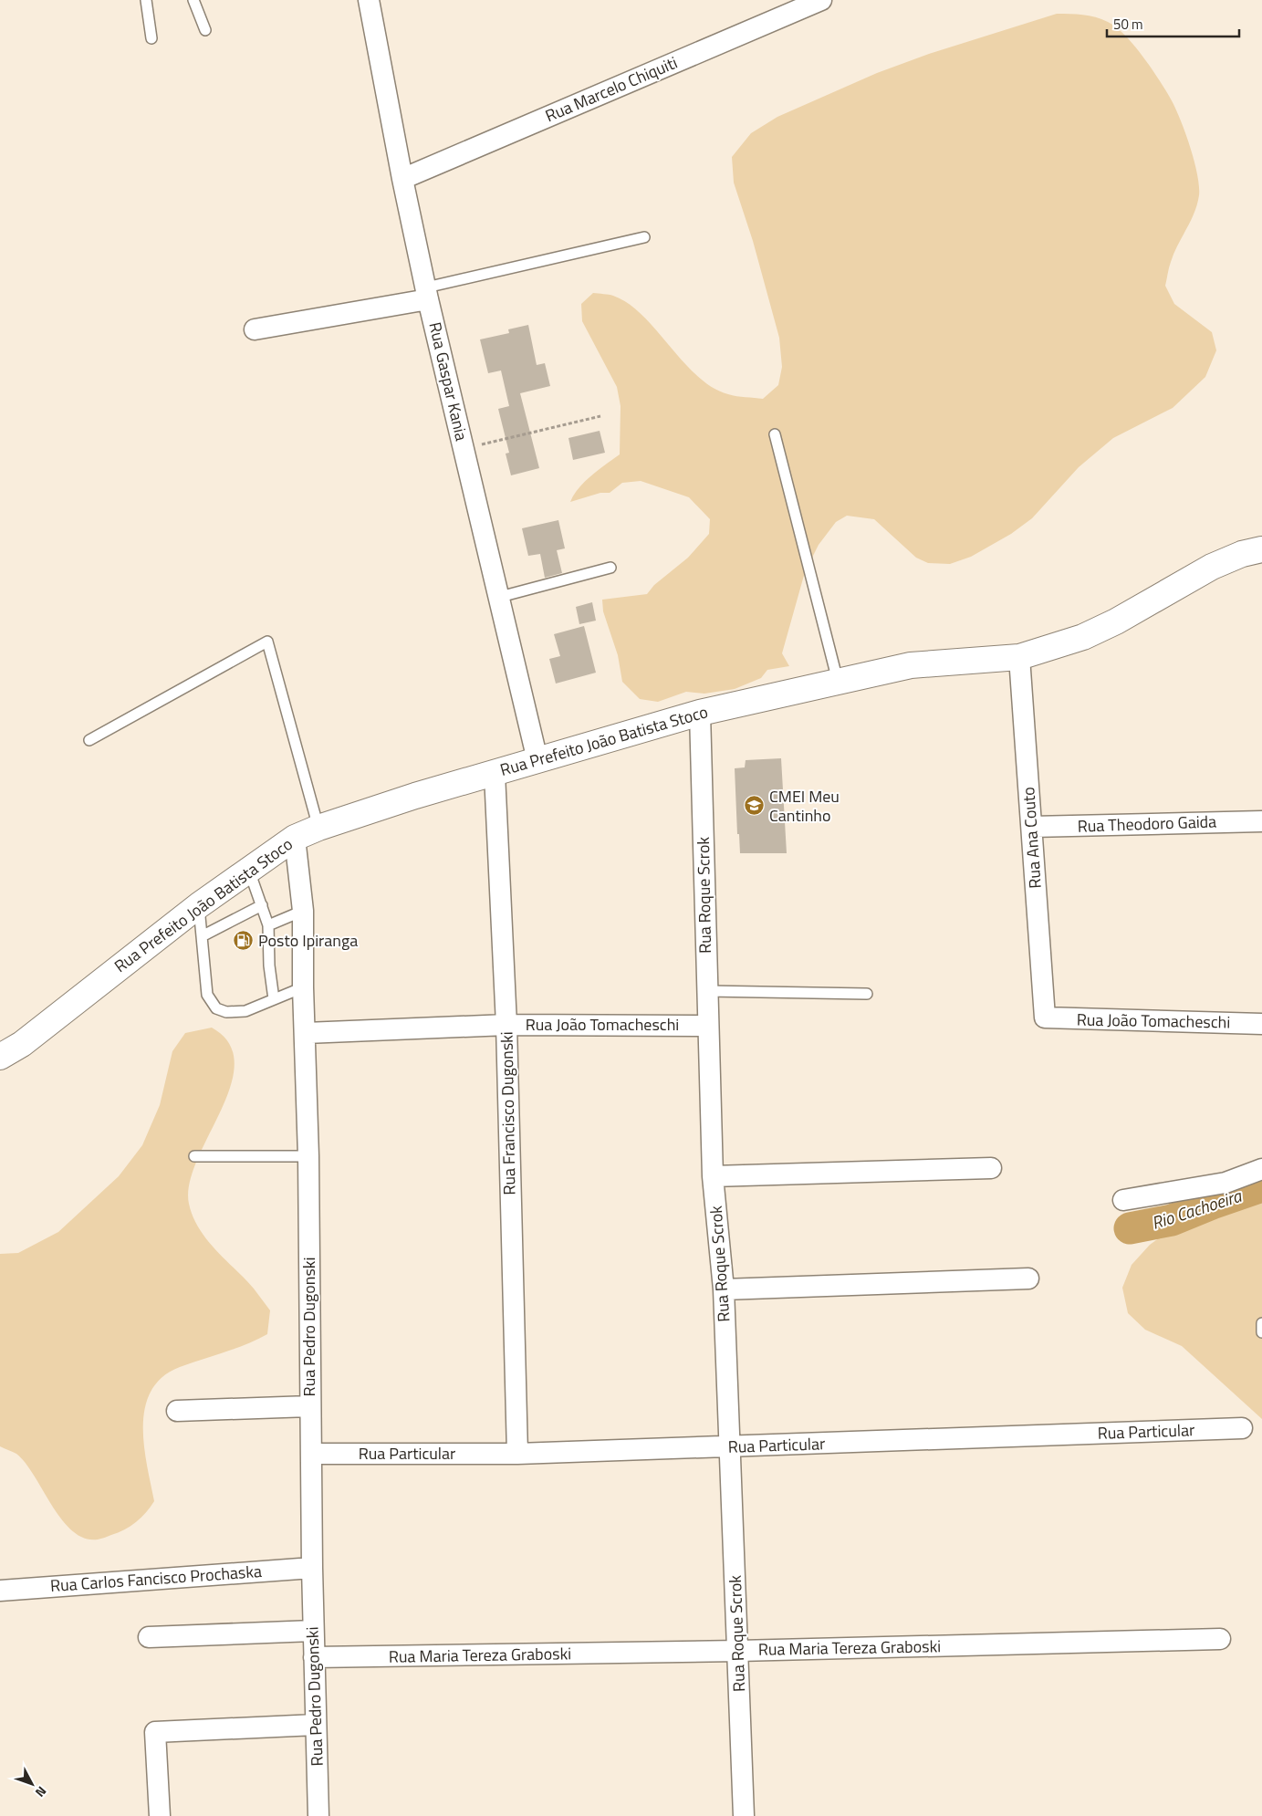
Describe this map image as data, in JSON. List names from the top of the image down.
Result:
{
  "streets": {
    "main road": ["Rua Prefeito João Batista Stoco"],
    "street": [
      "Rua Marcelo Chiquiti",
      "Rua Gaspar Kania",
      "Rua Theodoro Gaida",
      "Rua Ana Couto",
      "Rua Roque Scrok",
      "Rua João Tomacheschi",
      "Rua Francisco Dugonski",
      "Rua Pedro Dugonski",
      "Rua Particular",
      "Rua Carlos Fancisco Prochaska",
      "Rua Maria Tereza Graboski"
    ]
  },
  "crossings": [
    ["Rua Marcelo Chiquiti", "Rua Gaspar Kania"],
    ["Rua Gaspar Kania", "Rua Prefeito João Batista Stoco"],
    ["Rua Prefeito João Batista Stoco", "Rua Ana Couto"],
    ["Rua Prefeito João Batista Stoco", "Rua Roque Scrok"],
    ["Rua Prefeito João Batista Stoco", "Rua Francisco Dugonski"],
    ["Rua Prefeito João Batista Stoco", "Rua Pedro Dugonski"],
    ["Rua Theodoro Gaida", "Rua Ana Couto"],
    ["Rua Ana Couto", "Rua João Tomacheschi"],
    ["Rua Roque Scrok", "Rua João Tomacheschi"],
    ["Rua Roque Scrok", "Rua Particular"],
    ["Rua Roque Scrok", "Rua Maria Tereza Graboski"],
    ["Rua João Tomacheschi", "Rua Francisco Dugonski"],
    ["Rua João Tomacheschi", "Rua Pedro Dugonski"],
    ["Rua Francisco Dugonski", "Rua Particular"],
    ["Rua Pedro Dugonski", "Rua Particular"],
    ["Rua Pedro Dugonski", "Rua Carlos Fancisco Prochaska"],
    ["Rua Pedro Dugonski", "Rua Maria Tereza Graboski"]
  ],
  "water": ["Rio Cachoeira"],
  "places": {
    "school or university": ["CMEI Meu Cantinho"],
    "fuel station": ["Posto Ipiranga"]
  },
  "scale_bar": "50 m",
  "north": "bottom right"
}
